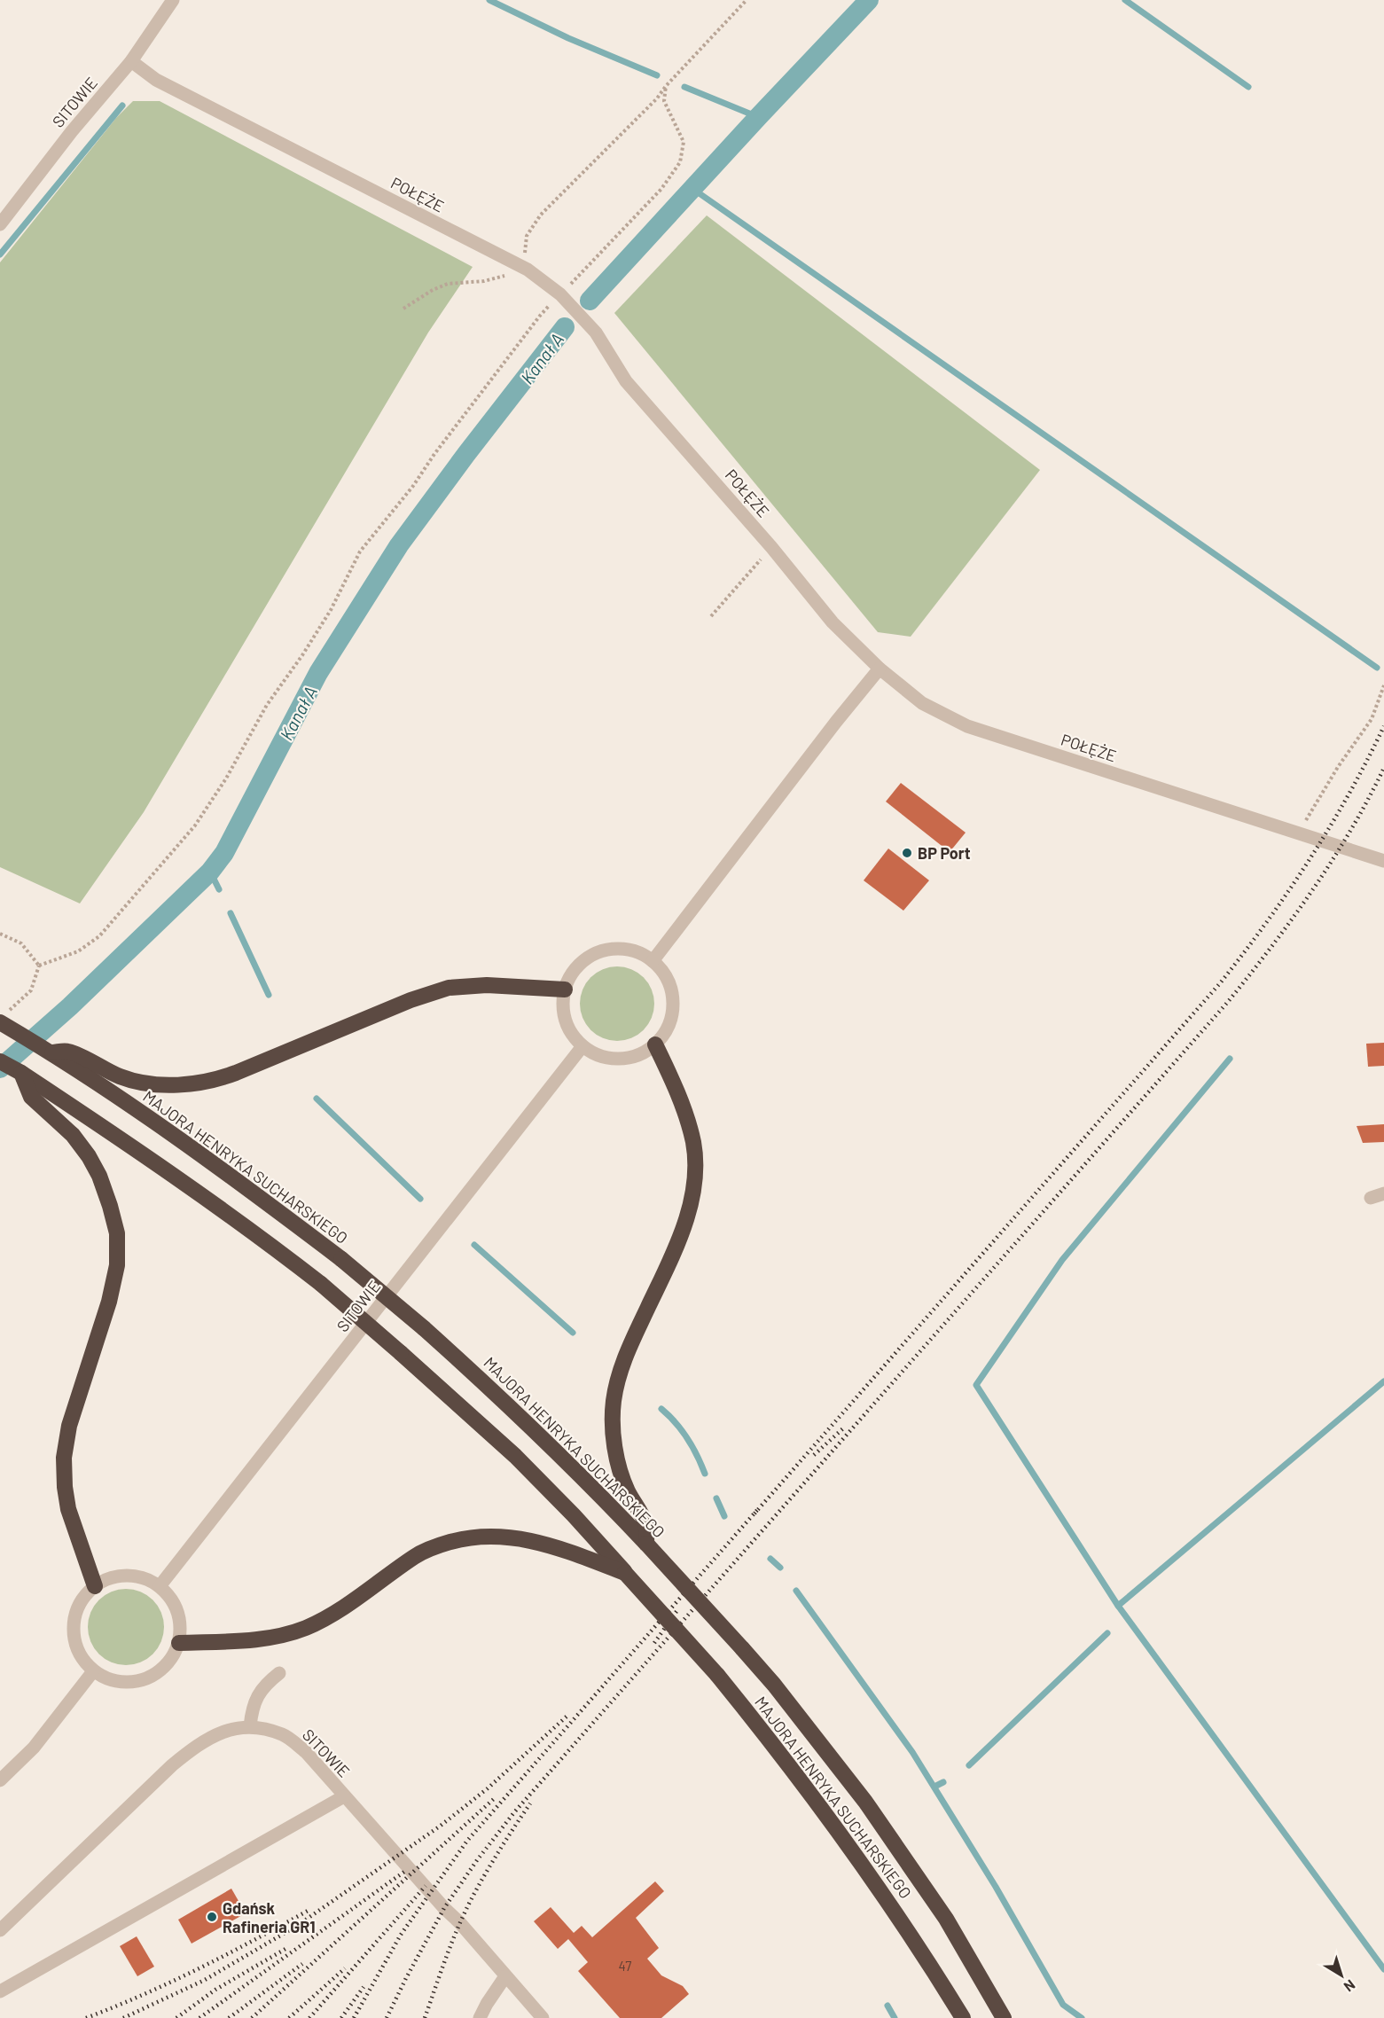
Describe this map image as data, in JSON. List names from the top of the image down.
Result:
{
  "streets": {
    "highway": ["MAJORA HENRYKA SUCHARSKIEGO"],
    "street": ["SITOWIE", "POŁĘŻE"]
  },
  "crossings": [
    ["SITOWIE", "POŁĘŻE"]
  ],
  "water": ["Kanał A"],
  "places": ["BP Port", "Gdańsk Rafineria GR1"],
  "house_numbers": ["47"],
  "north": "bottom right"
}
